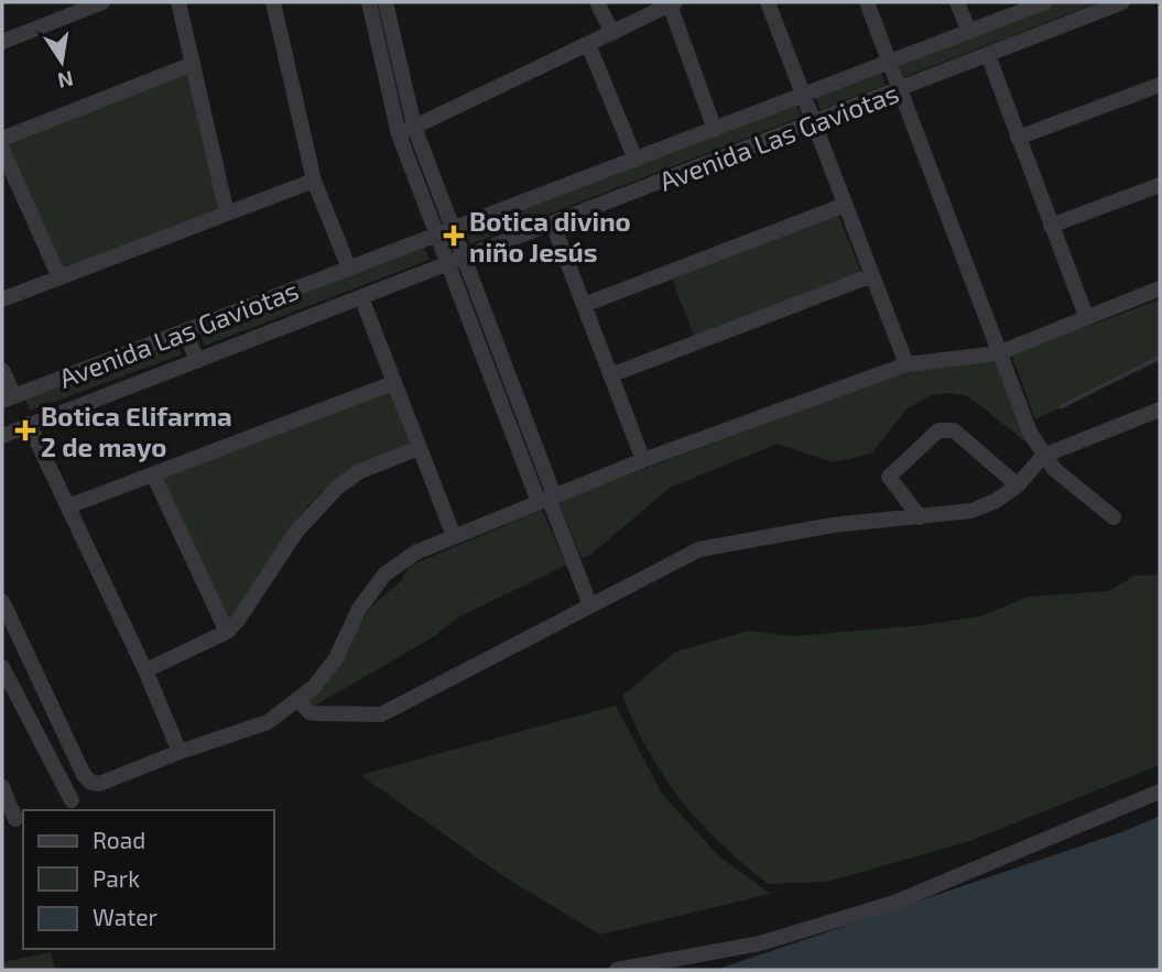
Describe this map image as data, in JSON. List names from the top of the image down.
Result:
{
  "streets": {
    "street": ["Avenida Las Gaviotas"]
  },
  "places": {
    "health": ["Botica divino niño Jesús", "Botica Elifarma 2 de mayo"]
  },
  "legend": ["Road", "Park", "Water"],
  "north": "bottom"
}
